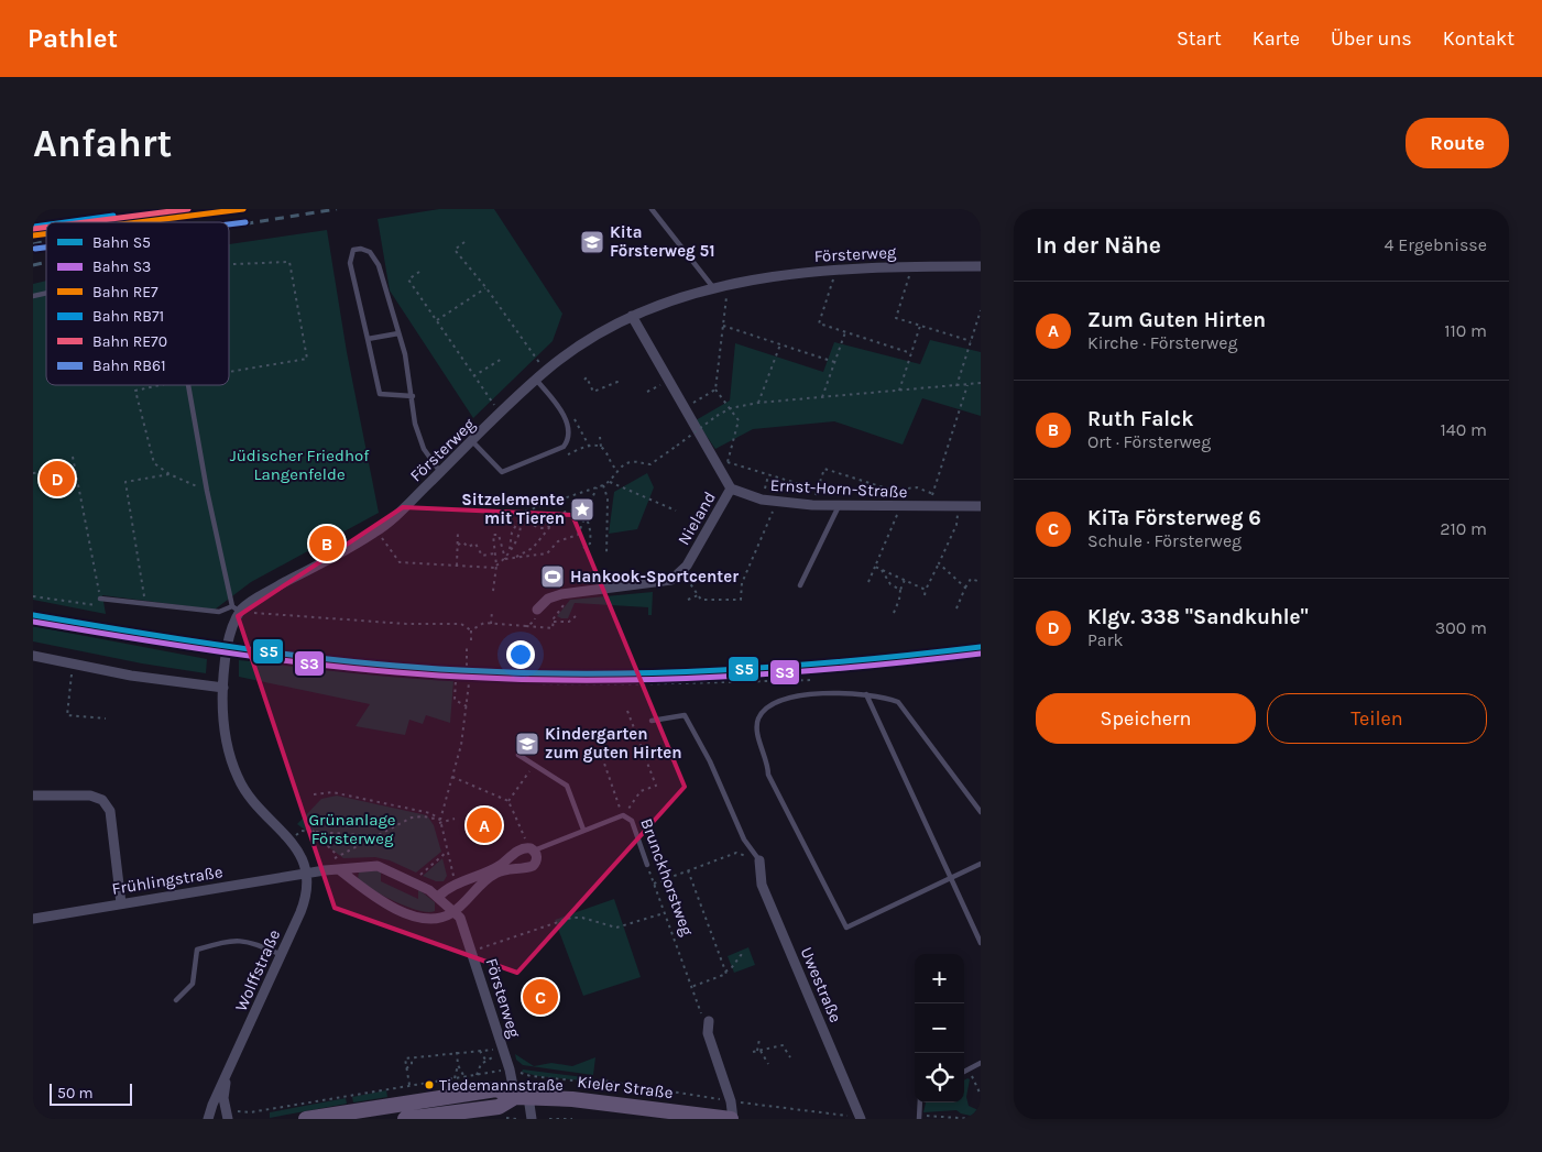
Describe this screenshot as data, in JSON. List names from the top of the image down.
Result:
{
  "streets": {
    "main road": ["Kieler Straße"],
    "street": [
      "Försterweg",
      "Ernst-Horn-Straße",
      "Nieland",
      "Frühlingstraße",
      "Wolffstraße",
      "Uwestraße"
    ],
    "lane": ["Brunckhorstweg"]
  },
  "crossings": [
    ["Försterweg", "Frühlingstraße"],
    ["Försterweg", "Wolffstraße"],
    ["Försterweg", "Kieler Straße"],
    ["Ernst-Horn-Straße", "Nieland"],
    ["Frühlingstraße", "Wolffstraße"]
  ],
  "parks": ["Jüdischer Friedhof Langenfelde", "Grünanlage Försterweg"],
  "places": {
    "school or university": ["Kita Försterweg 51", "Kindergarten zum guten Hirten"],
    "place": ["Sitzelemente mit Tieren"],
    "sports": ["Hankook-Sportcenter"],
    "other": ["Tiedemannstraße"]
  },
  "lines": [
    "rail line RE7",
    "rail line RE70",
    "rail line RB71",
    "rail line RB61",
    "rail line S5",
    "rail line S3"
  ],
  "legend": [
    "Bahn S5",
    "Bahn S3",
    "Bahn RE7",
    "Bahn RB71",
    "Bahn RE70",
    "Bahn RB61"
  ],
  "scale_bar": "50 m",
  "page": {
    "header": "Pathlet",
    "nav": [
      "Start",
      "Karte",
      "Über uns",
      "Kontakt"
    ],
    "buttons": [
      "Route",
      ["Speichern", "Teilen"]
    ],
    "title": "Anfahrt",
    "heading": ["In der Nähe", "4 Ergebnisse"],
    "list": [
      {
        "mark": "A",
        "name": "Zum Guten Hirten",
        "note": "Kirche · Försterweg",
        "value": "110 m"
      },
      {
        "mark": "B",
        "name": "Ruth Falck",
        "note": "Ort · Försterweg",
        "value": "140 m"
      },
      {
        "mark": "C",
        "name": "KiTa Försterweg 6",
        "note": "Schule · Försterweg",
        "value": "210 m"
      },
      {
        "mark": "D",
        "name": "Klgv. 338 \"Sandkuhle\"",
        "note": "Park",
        "value": "300 m"
      }
    ],
    "pins": [
      "D",
      "B",
      "A",
      "C"
    ],
    "map_buttons": ["+", "−"],
    "scale": "50 m"
  }
}
